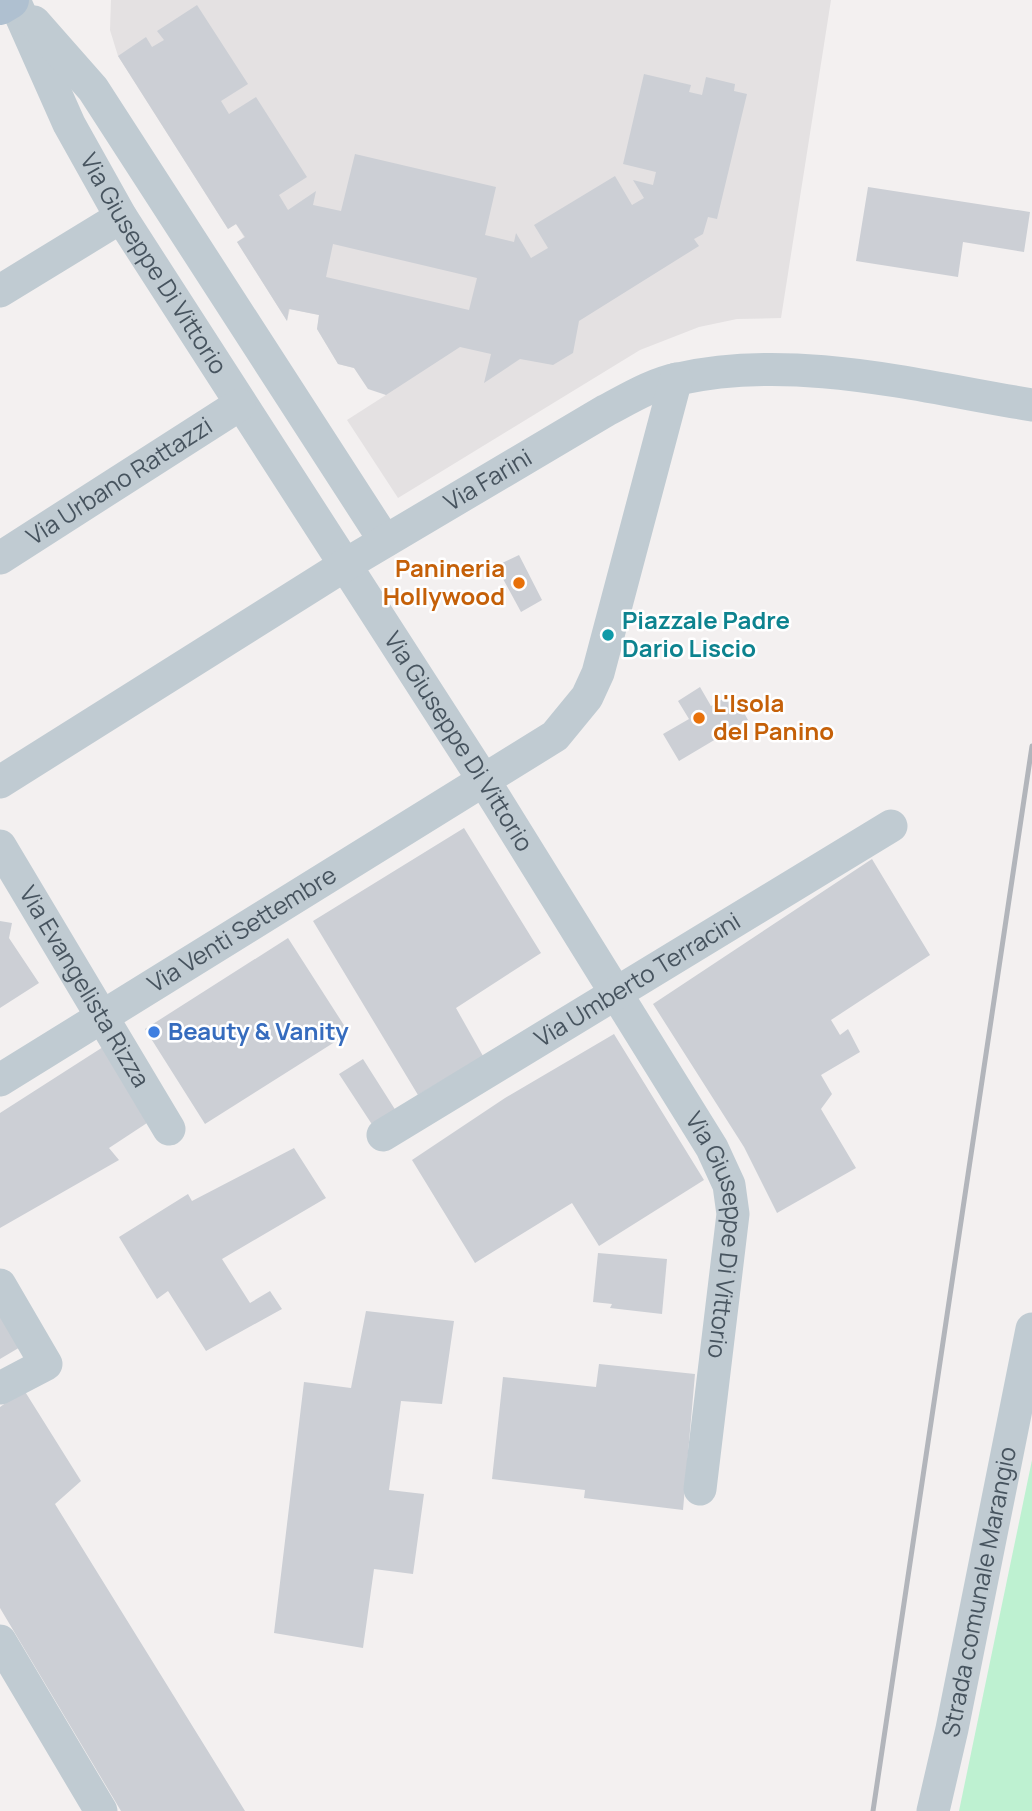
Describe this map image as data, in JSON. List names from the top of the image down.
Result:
{
  "streets": {
    "street": [
      "Via Giuseppe Di Vittorio",
      "Via Farini",
      "Via Urbano Rattazzi",
      "Via Venti Settembre",
      "Via Umberto Terracini",
      "Via Evangelista Rizza",
      "Strada comunale Marangio"
    ]
  },
  "crossings": [
    ["Via Giuseppe Di Vittorio", "Via Farini"],
    ["Via Giuseppe Di Vittorio", "Via Urbano Rattazzi"],
    ["Via Giuseppe Di Vittorio", "Via Venti Settembre"],
    ["Via Giuseppe Di Vittorio", "Via Umberto Terracini"],
    ["Via Farini", "Via Venti Settembre"],
    ["Via Venti Settembre", "Via Evangelista Rizza"]
  ],
  "places": [
    "Panineria Hollywood",
    "Piazzale Padre Dario Liscio",
    "L'Isola del Panino",
    "Beauty & Vanity"
  ]
}
